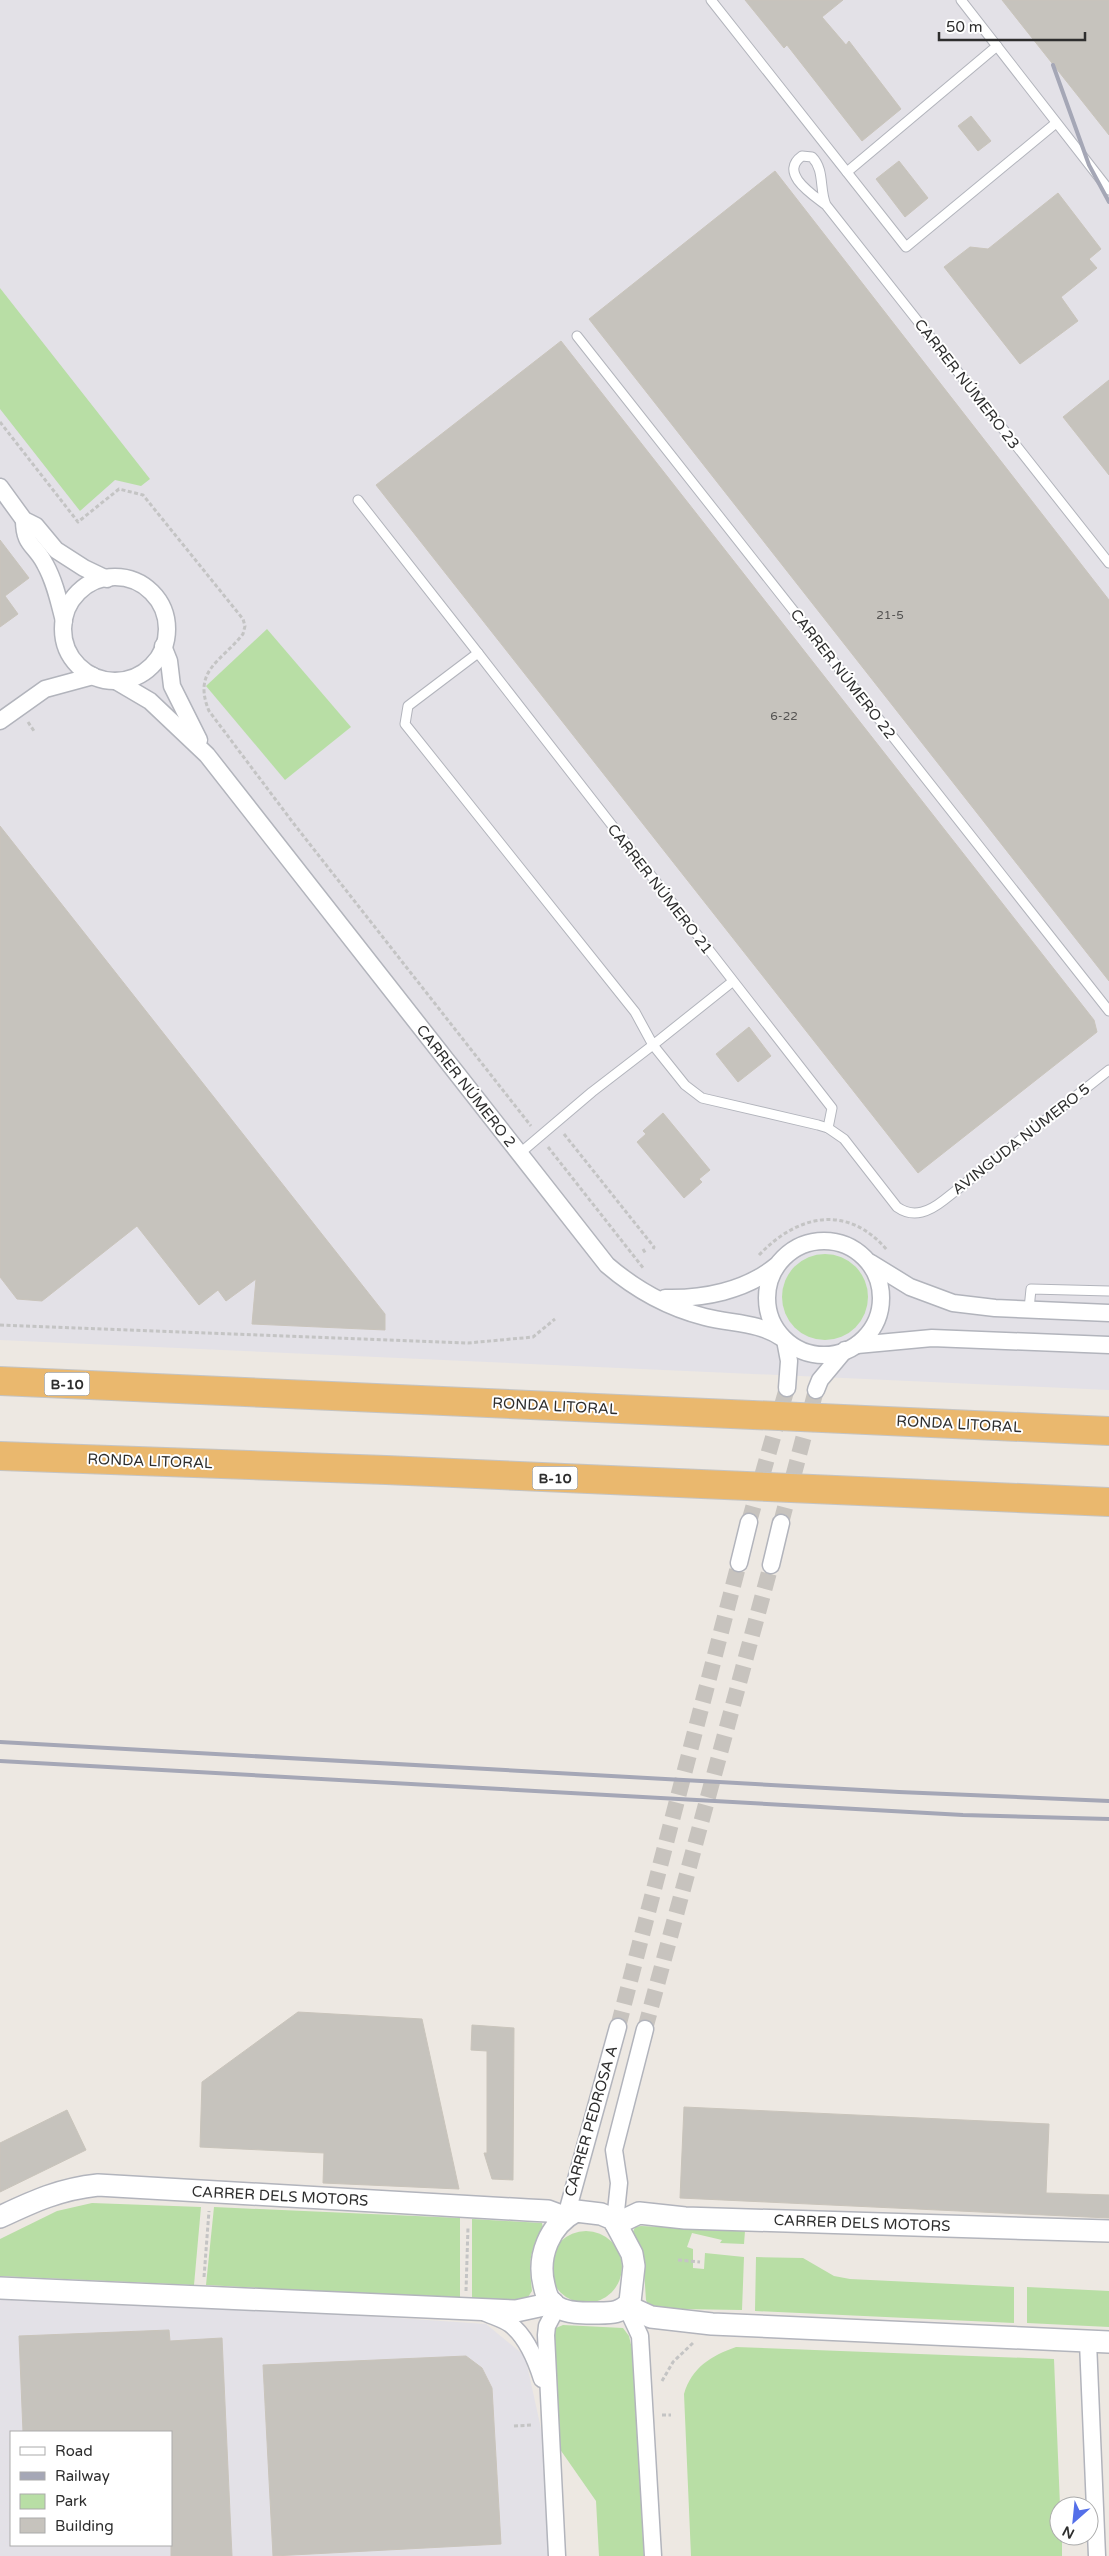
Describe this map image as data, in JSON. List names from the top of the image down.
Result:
{
  "streets": {
    "highway": ["B-10", "RONDA LITORAL"],
    "street": ["CARRER NÚMERO 2", "CARRER PEDROSA A", "CARRER DELS MOTORS"],
    "lane": [
      "CARRER NÚMERO 23",
      "CARRER NÚMERO 22",
      "CARRER NÚMERO 21",
      "AVINGUDA NÚMERO 5"
    ]
  },
  "crossings": [
    ["CARRER NÚMERO 21", "AVINGUDA NÚMERO 5"],
    ["CARRER PEDROSA A", "CARRER DELS MOTORS"]
  ],
  "house_numbers": ["21-5", "6-22"],
  "legend": [
    "Road",
    "Railway",
    "Park",
    "Building"
  ],
  "scale_bar": "50 m",
  "north": "bottom left"
}
